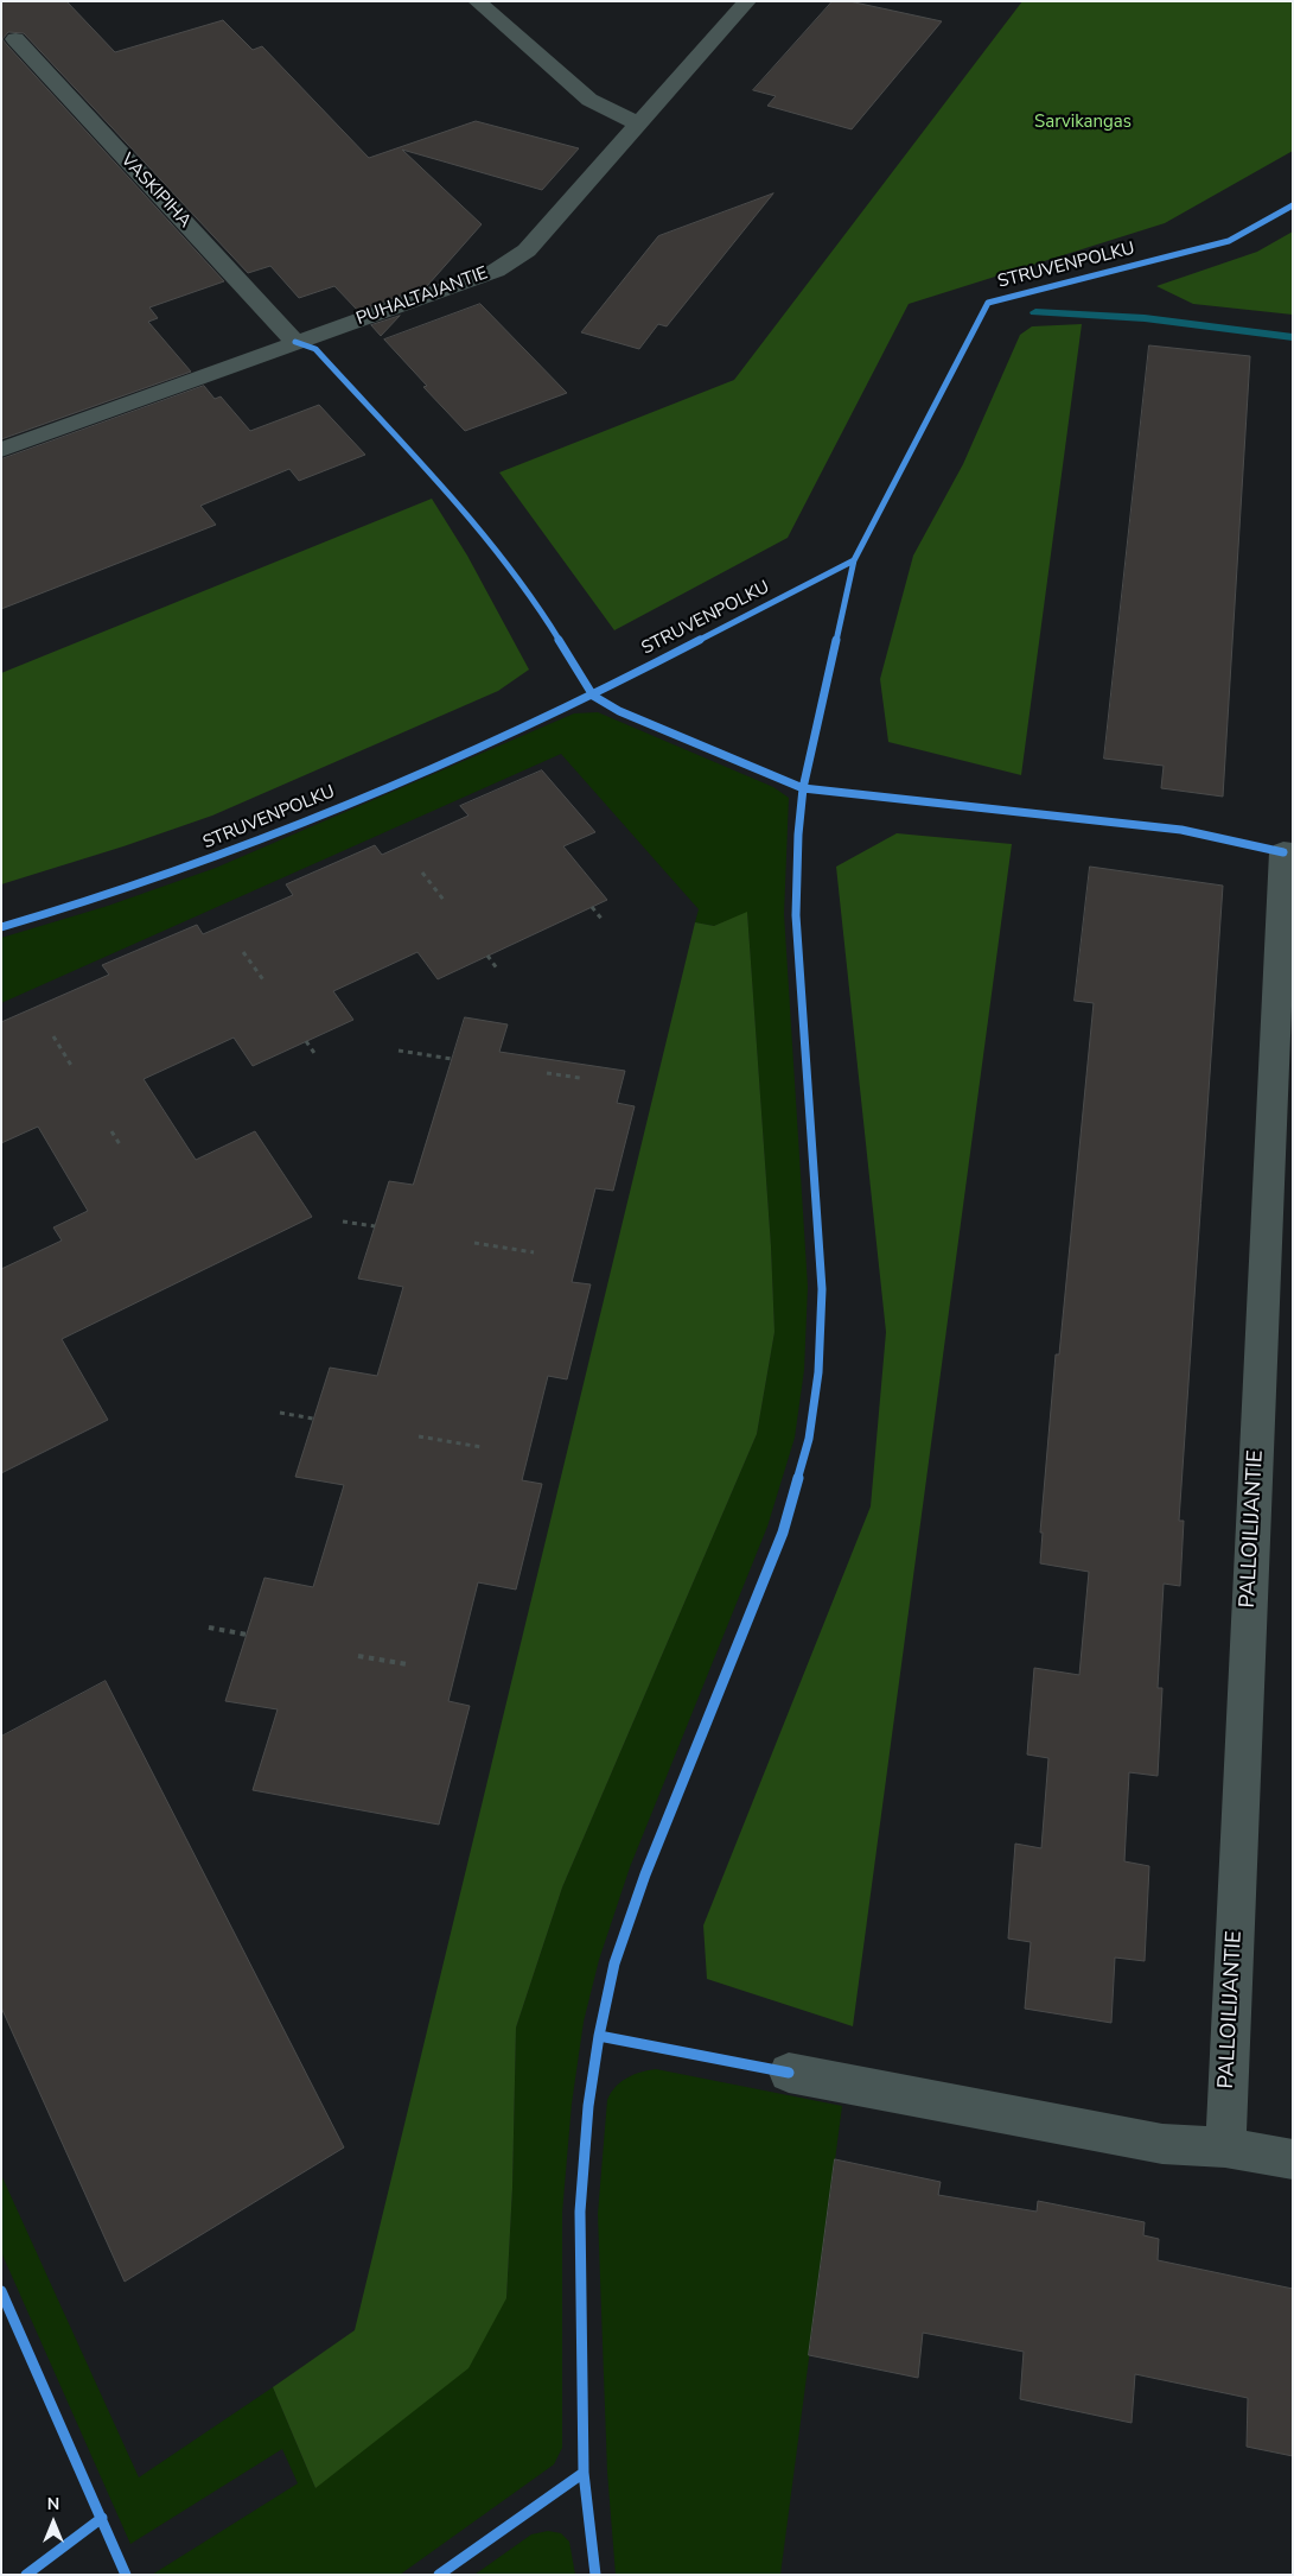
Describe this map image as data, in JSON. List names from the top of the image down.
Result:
{
  "streets": {
    "street": ["VASKIPIHA", "PUHALTAJANTIE", "PALLOILIJANTIE"],
    "cycle path": ["STRUVENPOLKU"]
  },
  "crossings": [
    ["VASKIPIHA", "PUHALTAJANTIE"]
  ],
  "parks": ["Sarvikangas"],
  "north": "top"
}
